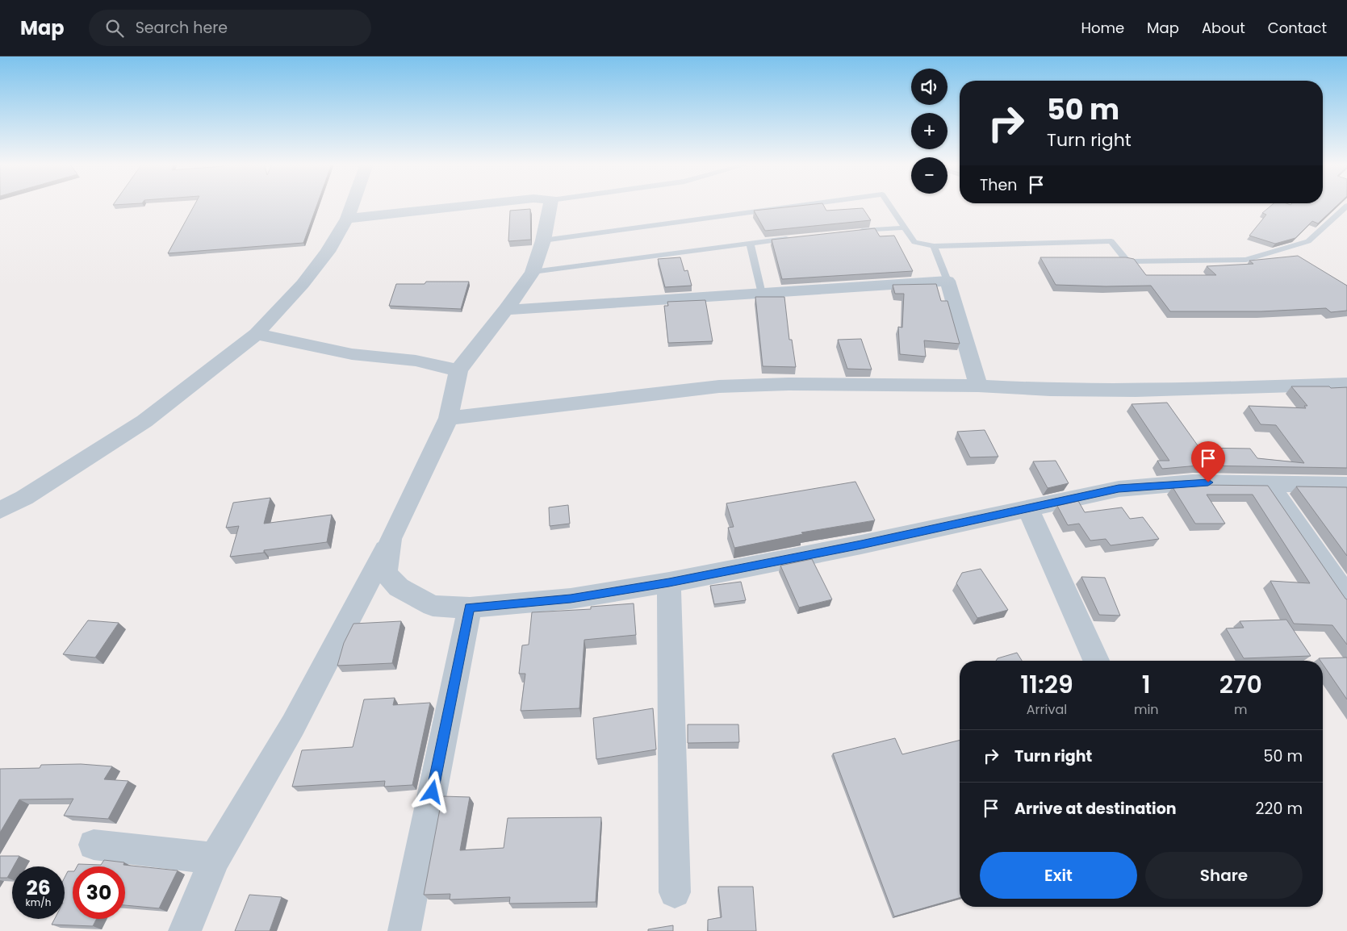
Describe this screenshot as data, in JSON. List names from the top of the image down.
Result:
{
  "page": {
    "header": "Map",
    "search": "Search here",
    "nav": [
      "Home",
      "Map",
      "About",
      "Contact"
    ],
    "map_buttons": ["+", "−"],
    "turn": ["50 m", "Turn right"],
    "then": "Then",
    "eta": [
      "11:29",
      "Arrival",
      "1",
      "min",
      "270",
      "m"
    ],
    "list": [
      {
        "name": "Turn right",
        "value": "50 m"
      },
      {
        "name": "Arrive at destination",
        "value": "220 m"
      }
    ],
    "buttons": ["Exit", "Share"],
    "speed": "26 km/h",
    "limit": "30"
  }
}
